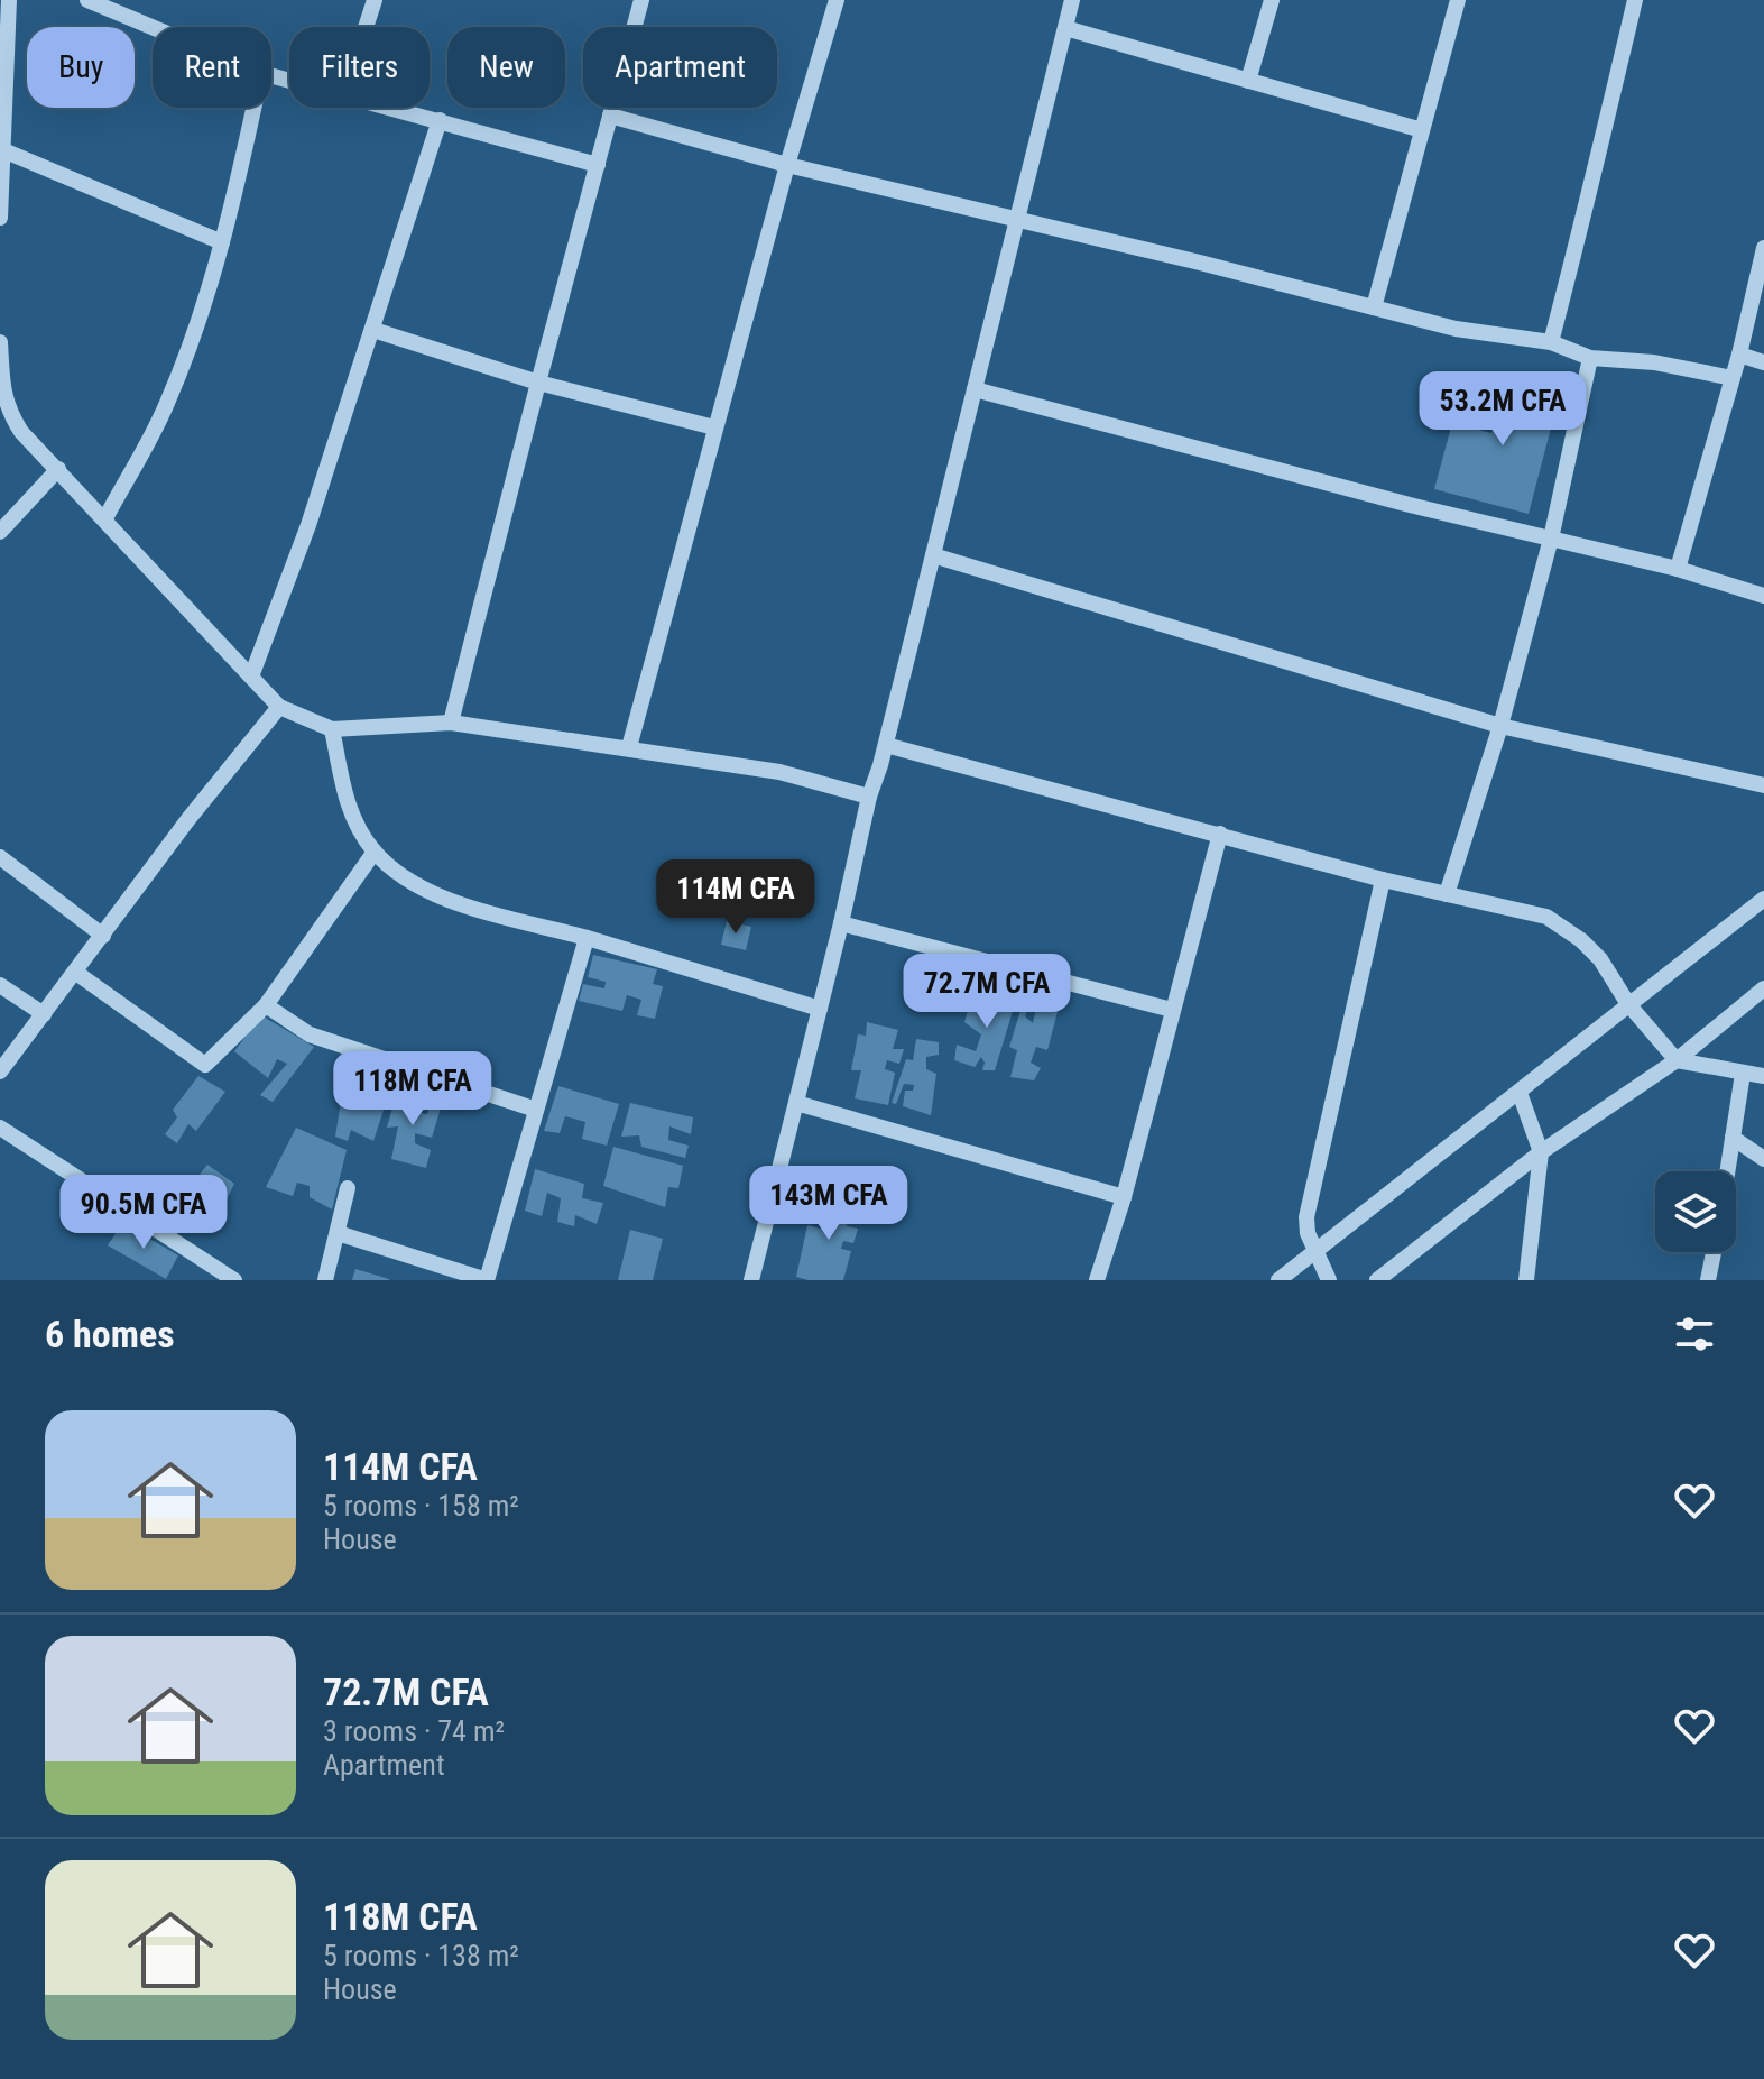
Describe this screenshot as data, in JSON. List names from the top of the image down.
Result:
{
  "page": {
    "chip": [
      "Buy",
      "Rent",
      "Filters",
      "New",
      "Apartment"
    ],
    "price": [
      "53.2M CFA",
      "114M CFA",
      "72.7M CFA",
      "118M CFA",
      "143M CFA",
      "90.5M CFA"
    ],
    "heading": "6 homes",
    "list": [
      {
        "name": "114M CFA",
        "note": "5 rooms · 158 m² · House"
      },
      {
        "name": "72.7M CFA",
        "note": "3 rooms · 74 m² · Apartment"
      },
      {
        "name": "118M CFA",
        "note": "5 rooms · 138 m² · House"
      }
    ]
  }
}
